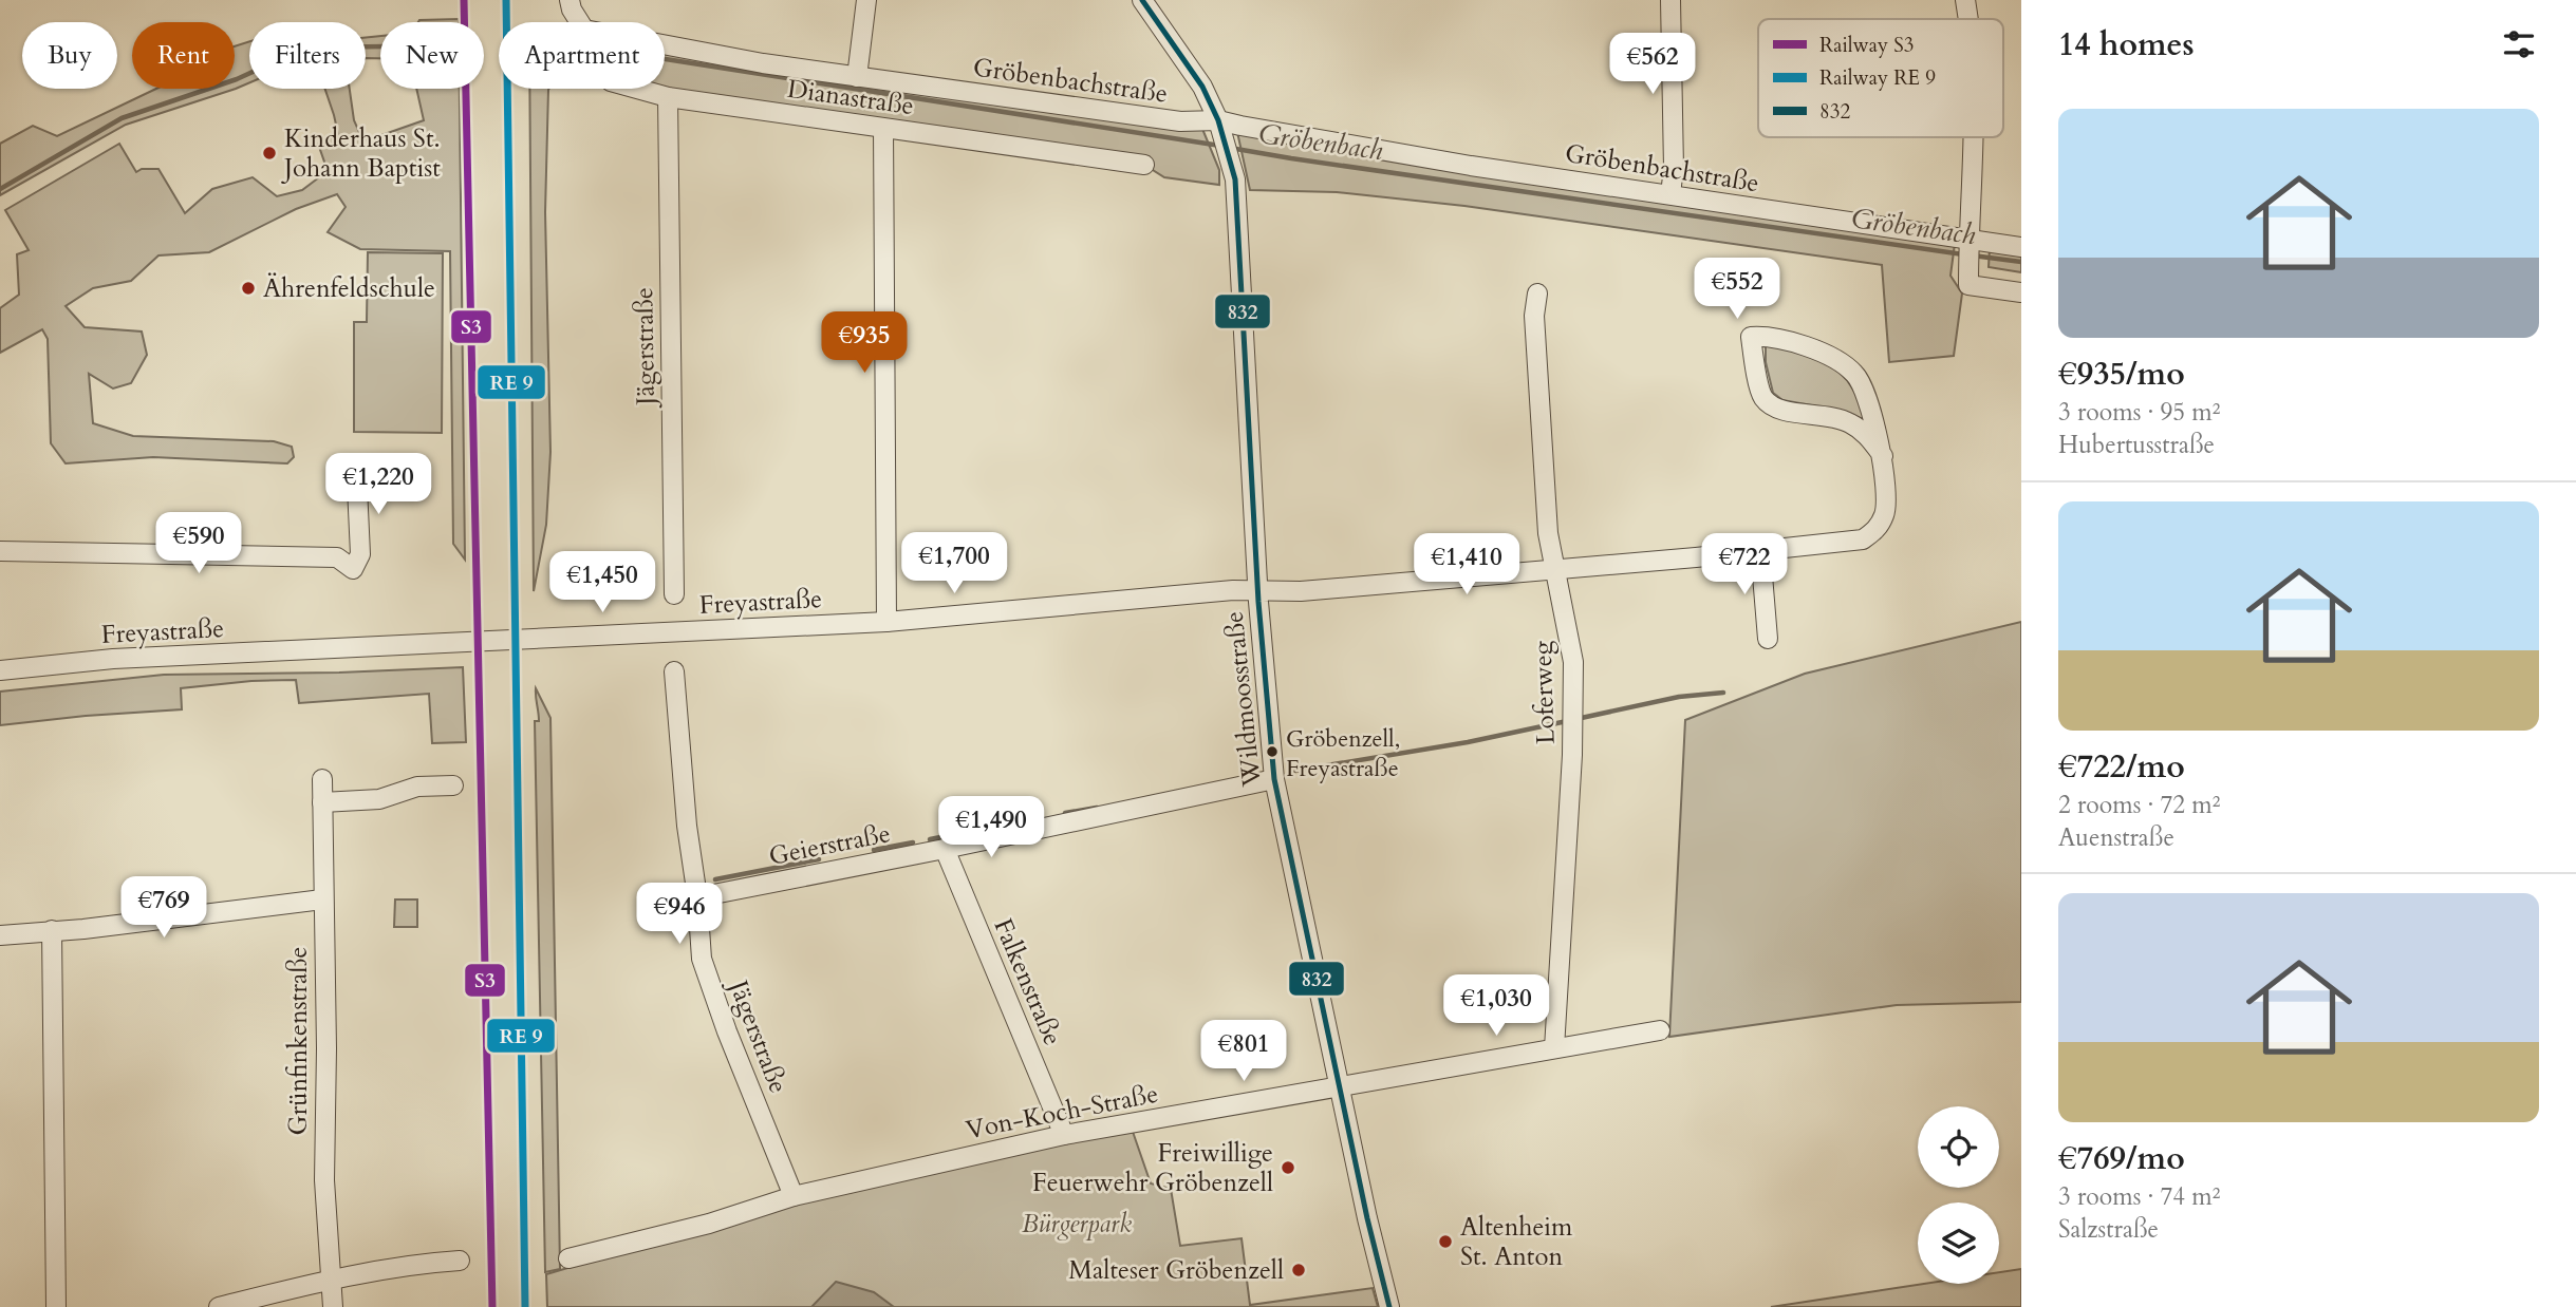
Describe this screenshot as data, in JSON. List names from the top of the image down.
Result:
{
  "streets": {
    "street": [
      "Gröbenbachstraße",
      "Dianastraße",
      "Jägerstraße",
      "Freyastraße",
      "Loferweg",
      "Wildmoosstraße",
      "Geierstraße",
      "Falkenstraße",
      "Grünfinkenstraße",
      "Von-Koch-Straße"
    ]
  },
  "crossings": [
    ["Gröbenbachstraße", "Wildmoosstraße"],
    ["Dianastraße", "Jägerstraße"],
    ["Jägerstraße", "Geierstraße"],
    ["Jägerstraße", "Von-Koch-Straße"],
    ["Freyastraße", "Loferweg"],
    ["Freyastraße", "Wildmoosstraße"],
    ["Loferweg", "Von-Koch-Straße"],
    ["Wildmoosstraße", "Geierstraße"],
    ["Wildmoosstraße", "Von-Koch-Straße"],
    ["Geierstraße", "Falkenstraße"],
    ["Falkenstraße", "Von-Koch-Straße"]
  ],
  "water": ["Gröbenbach"],
  "parks": ["Bürgerpark"],
  "places": [
    "Kinderhaus St. Johann Baptist",
    "Ährenfeldschule",
    "Gröbenzell, Freyastraße",
    "Freiwillige Feuerwehr Gröbenzell",
    "Altenheim St. Anton",
    "Malteser Gröbenzell"
  ],
  "lines": ["rail line S3", "transit line 832"],
  "legend": ["Railway S3", "Railway RE 9", "832"],
  "page": {
    "heading": "14 homes",
    "chip": [
      "Buy",
      "Rent",
      "Filters",
      "New",
      "Apartment"
    ],
    "price": [
      "€562",
      "€552",
      "€935",
      "€1,220",
      "€590",
      "€1,700",
      "€1,410",
      "€722",
      "€1,450",
      "€1,490",
      "€769",
      "€946",
      "€1,030",
      "€801"
    ],
    "list": [
      {
        "name": "€935/mo",
        "note": "3 rooms · 95 m² · Hubertusstraße"
      },
      {
        "name": "€722/mo",
        "note": "2 rooms · 72 m² · Auenstraße"
      },
      {
        "name": "€769/mo",
        "note": "3 rooms · 74 m² · Salzstraße"
      }
    ]
  }
}
